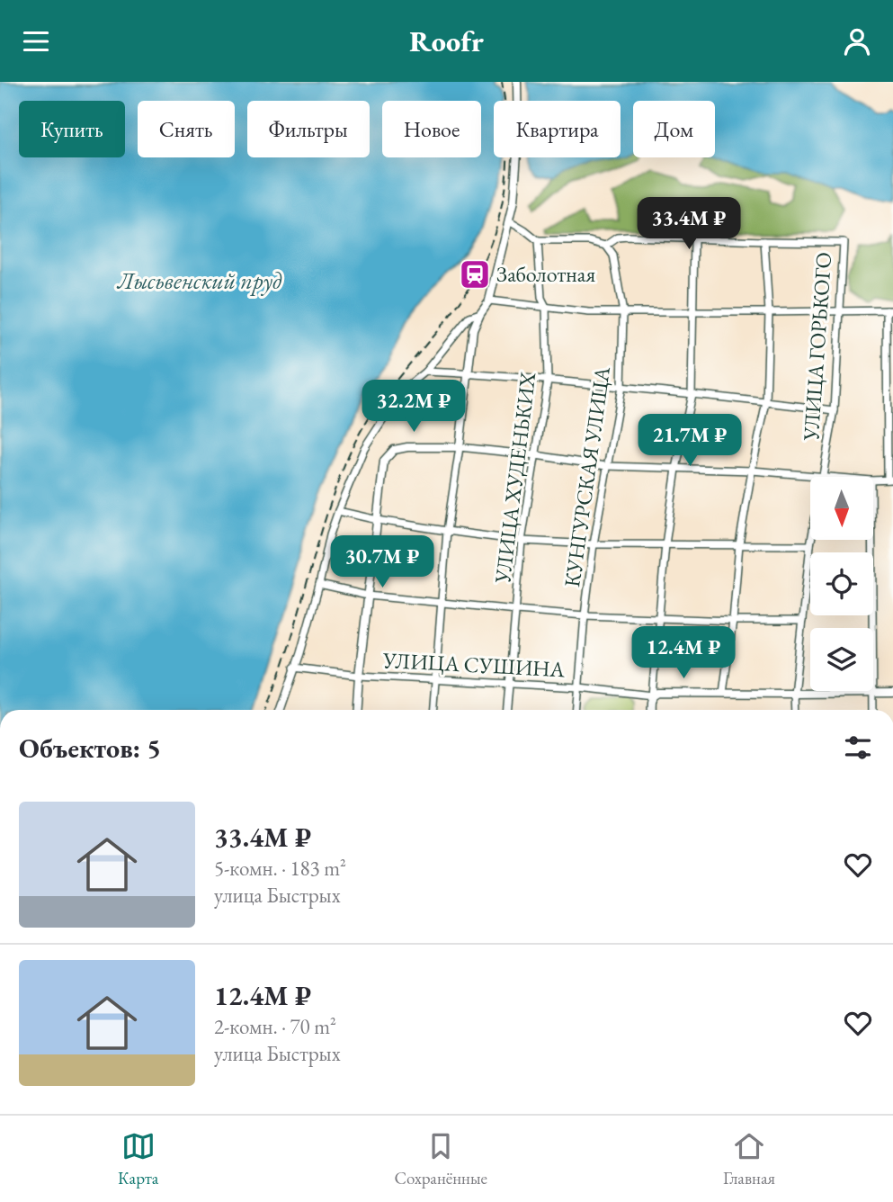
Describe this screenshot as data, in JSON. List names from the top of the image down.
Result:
{
  "streets": {
    "street": [
      "УЛИЦА ГОРЬКОГО",
      "КУНГУРСКАЯ УЛИЦА",
      "УЛИЦА ХУДЕНЬКИХ",
      "УЛИЦА СУШИНА"
    ]
  },
  "crossings": [
    ["КУНГУРСКАЯ УЛИЦА", "УЛИЦА СУШИНА"],
    ["УЛИЦА ХУДЕНЬКИХ", "УЛИЦА СУШИНА"]
  ],
  "water": ["Лысьвенский пруд"],
  "places": {
    "station": ["Заболотная"]
  },
  "north": "bottom",
  "page": {
    "header": "Roofr",
    "chip": [
      "Купить",
      "Снять",
      "Фильтры",
      "Новое",
      "Квартира",
      "Дом"
    ],
    "price": [
      "33.4M ₽",
      "32.2M ₽",
      "21.7M ₽",
      "30.7M ₽",
      "12.4M ₽"
    ],
    "heading": "Объектов: 5",
    "list": [
      {
        "name": "33.4M ₽",
        "note": "5-комн. · 183 m² · улица Быстрых"
      },
      {
        "name": "12.4M ₽",
        "note": "2-комн. · 70 m² · улица Быстрых"
      }
    ],
    "tabs": ["Карта", "Сохранённые", "Главная"]
  }
}
